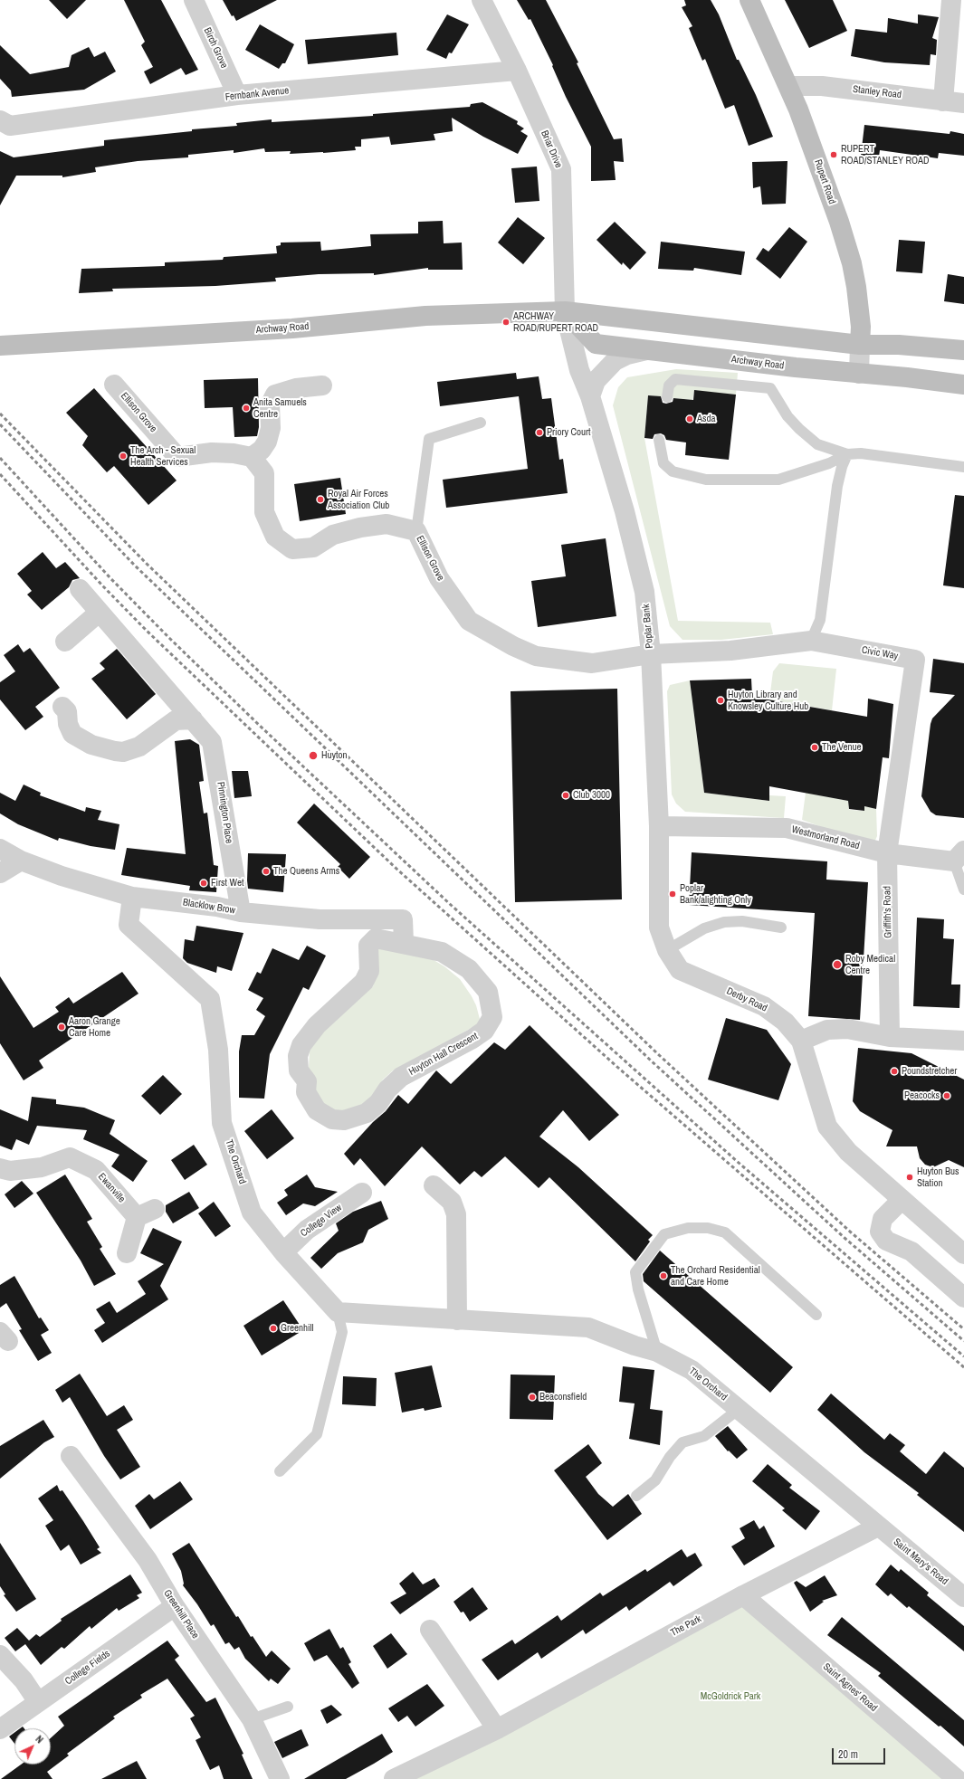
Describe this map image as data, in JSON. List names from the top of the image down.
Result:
{
  "streets": {
    "main road": ["Rupert Road", "Archway Road"],
    "street": [
      "Birch Grove",
      "Stanley Road",
      "Fernbank Avenue",
      "Briar Drive",
      "Ellison Grove",
      "Poplar Bank",
      "Civic Way",
      "Pinnington Place",
      "Westmorland Road",
      "Blacklow Brow",
      "Griffith's Road",
      "Derby Road",
      "Huyton Hall Crescent",
      "The Orchard",
      "Ewanville",
      "College View",
      "Saint Mary's Road",
      "Greenhill Place",
      "The Park",
      "College Fields",
      "Saint Agnes' Road"
    ]
  },
  "crossings": [
    ["Birch Grove", "Fernbank Avenue"],
    ["Stanley Road", "Rupert Road"],
    ["Fernbank Avenue", "Briar Drive"],
    ["Briar Drive", "Archway Road"],
    ["Briar Drive", "Poplar Bank"],
    ["Rupert Road", "Archway Road"],
    ["Archway Road", "Poplar Bank"],
    ["Ellison Grove", "Poplar Bank"],
    ["Ellison Grove", "Civic Way"],
    ["Poplar Bank", "Civic Way"],
    ["Poplar Bank", "Westmorland Road"],
    ["Poplar Bank", "Derby Road"],
    ["Civic Way", "Westmorland Road"],
    ["Civic Way", "Griffith's Road"],
    ["Pinnington Place", "Blacklow Brow"],
    ["Westmorland Road", "Griffith's Road"],
    ["Blacklow Brow", "Huyton Hall Crescent"],
    ["Blacklow Brow", "The Orchard"],
    ["The Orchard", "College View"],
    ["The Orchard", "Saint Mary's Road"],
    ["The Orchard", "The Park"],
    ["Saint Mary's Road", "The Park"],
    ["Greenhill Place", "College Fields"],
    ["The Park", "Saint Agnes' Road"]
  ],
  "parks": ["McGoldrick Park"],
  "places": [
    "RUPERT ROAD/STANLEY ROAD",
    "ARCHWAY ROAD/RUPERT ROAD",
    "Anita Samuels Centre",
    "Asda",
    "Priory Court",
    "The Arch - Sexual Health Services",
    "Royal Air Forces Association Club",
    "Huyton Library and Knowsley Culture Hub",
    "The Venue",
    "Huyton",
    "Club 3000",
    "The Queens Arms",
    "First Wet",
    "Poplar Bank/alighting Only",
    "Roby Medical Centre",
    "Aaron Grange Care Home",
    "Poundstretcher",
    "Peacocks",
    "Huyton Bus Station",
    "The Orchard Residential and Care Home",
    "Greenhill",
    "Beaconsfield"
  ],
  "scale_bar": "20 m",
  "north": "top right"
}
